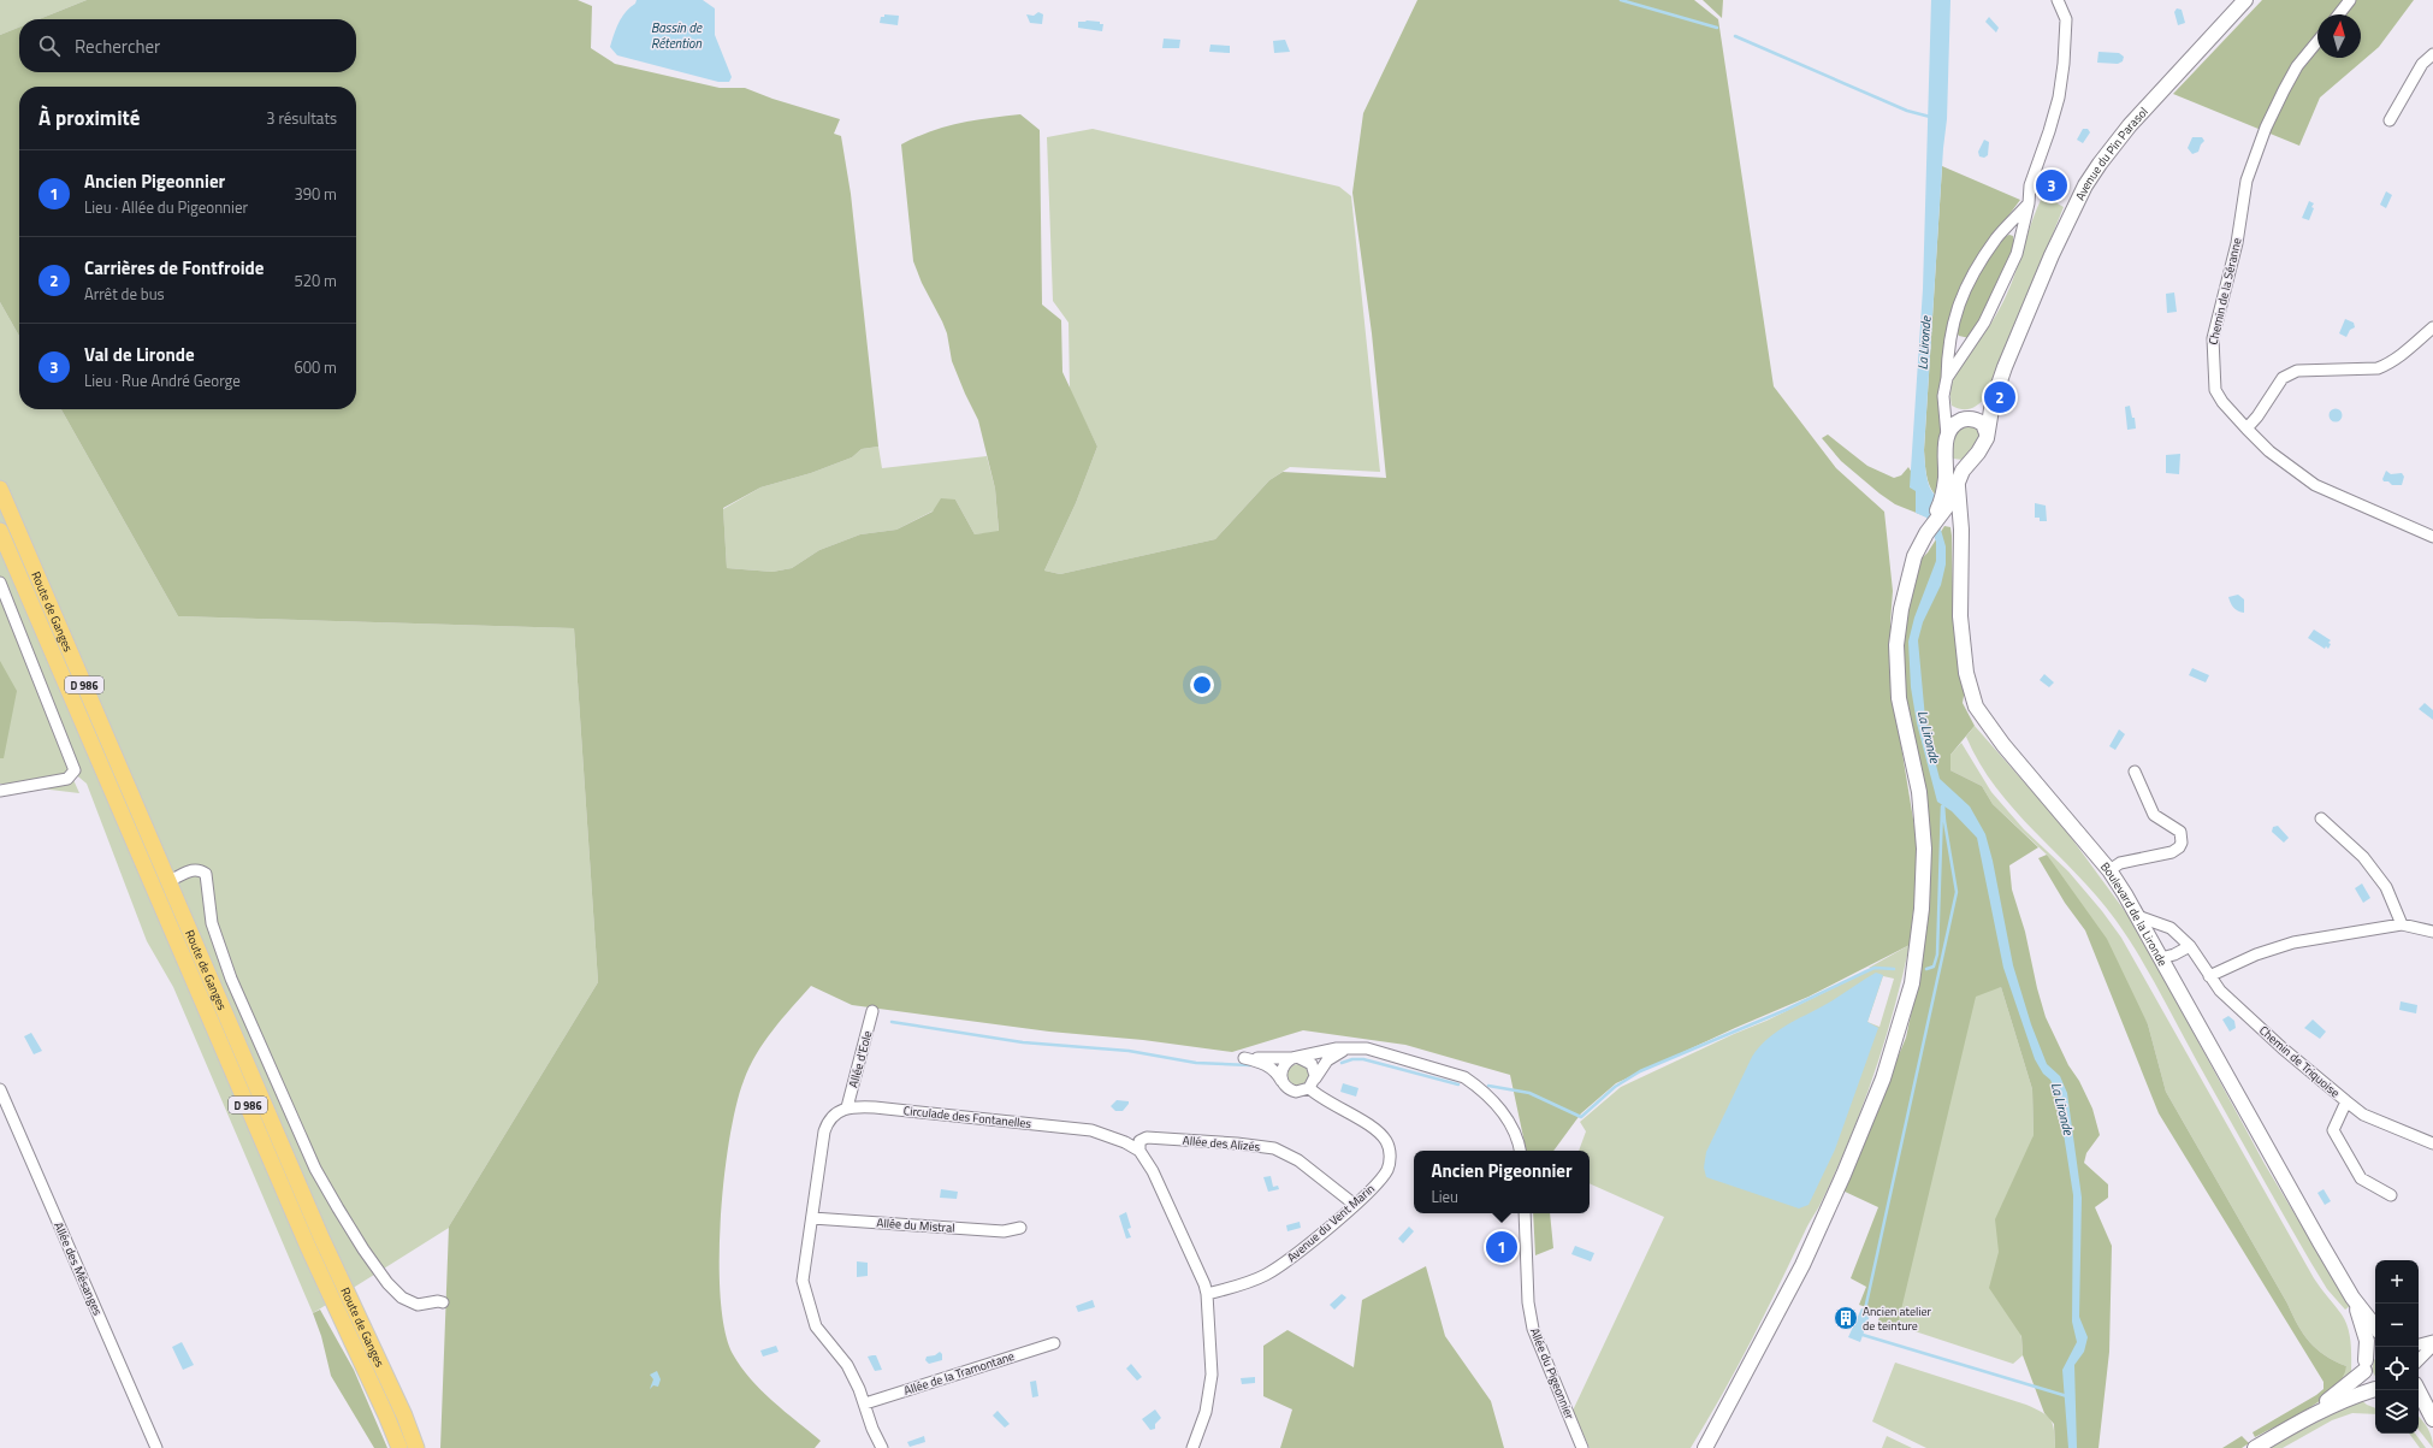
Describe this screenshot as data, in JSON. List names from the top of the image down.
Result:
{
  "streets": {
    "main road": ["Route de Ganges", "D 986"],
    "street": [
      "Avenue du Pin Parasol",
      "Chemin de la Séranne",
      "Boulevard de la Lironde",
      "Allée d'Eole",
      "Chemin de Triquoise",
      "Circulade des Fontanelles",
      "Allée des Alizés",
      "Avenue du Vent Marin",
      "Allée du Mistral",
      "Allée des Mésanges",
      "Allée de la Tramontane",
      "Allée du Pigeonnier"
    ]
  },
  "crossings": [
    ["Avenue du Pin Parasol", "Boulevard de la Lironde"],
    ["Boulevard de la Lironde", "Chemin de Triquoise"],
    ["Allée d'Eole", "Circulade des Fontanelles"],
    ["Circulade des Fontanelles", "Allée des Alizés"],
    ["Circulade des Fontanelles", "Avenue du Vent Marin"],
    ["Allée des Alizés", "Avenue du Vent Marin"]
  ],
  "water": ["Bassin de Rétention", "La Lironde"],
  "places": {
    "building": ["Ancien atelier de teinture"]
  },
  "north": "top",
  "page": {
    "search": "Rechercher",
    "heading": ["À proximité", "3 résultats"],
    "list": [
      {
        "mark": "1",
        "name": "Ancien Pigeonnier",
        "note": "Lieu · Allée du Pigeonnier",
        "value": "390 m"
      },
      {
        "mark": "2",
        "name": "Carrières de Fontfroide",
        "note": "Arrêt de bus",
        "value": "520 m"
      },
      {
        "mark": "3",
        "name": "Val de Lironde",
        "note": "Lieu · Rue André George",
        "value": "600 m"
      }
    ],
    "pins": ["3", "2", "1"],
    "popup": ["Ancien Pigeonnier", "Lieu"],
    "map_buttons": ["+", "−"]
  }
}
